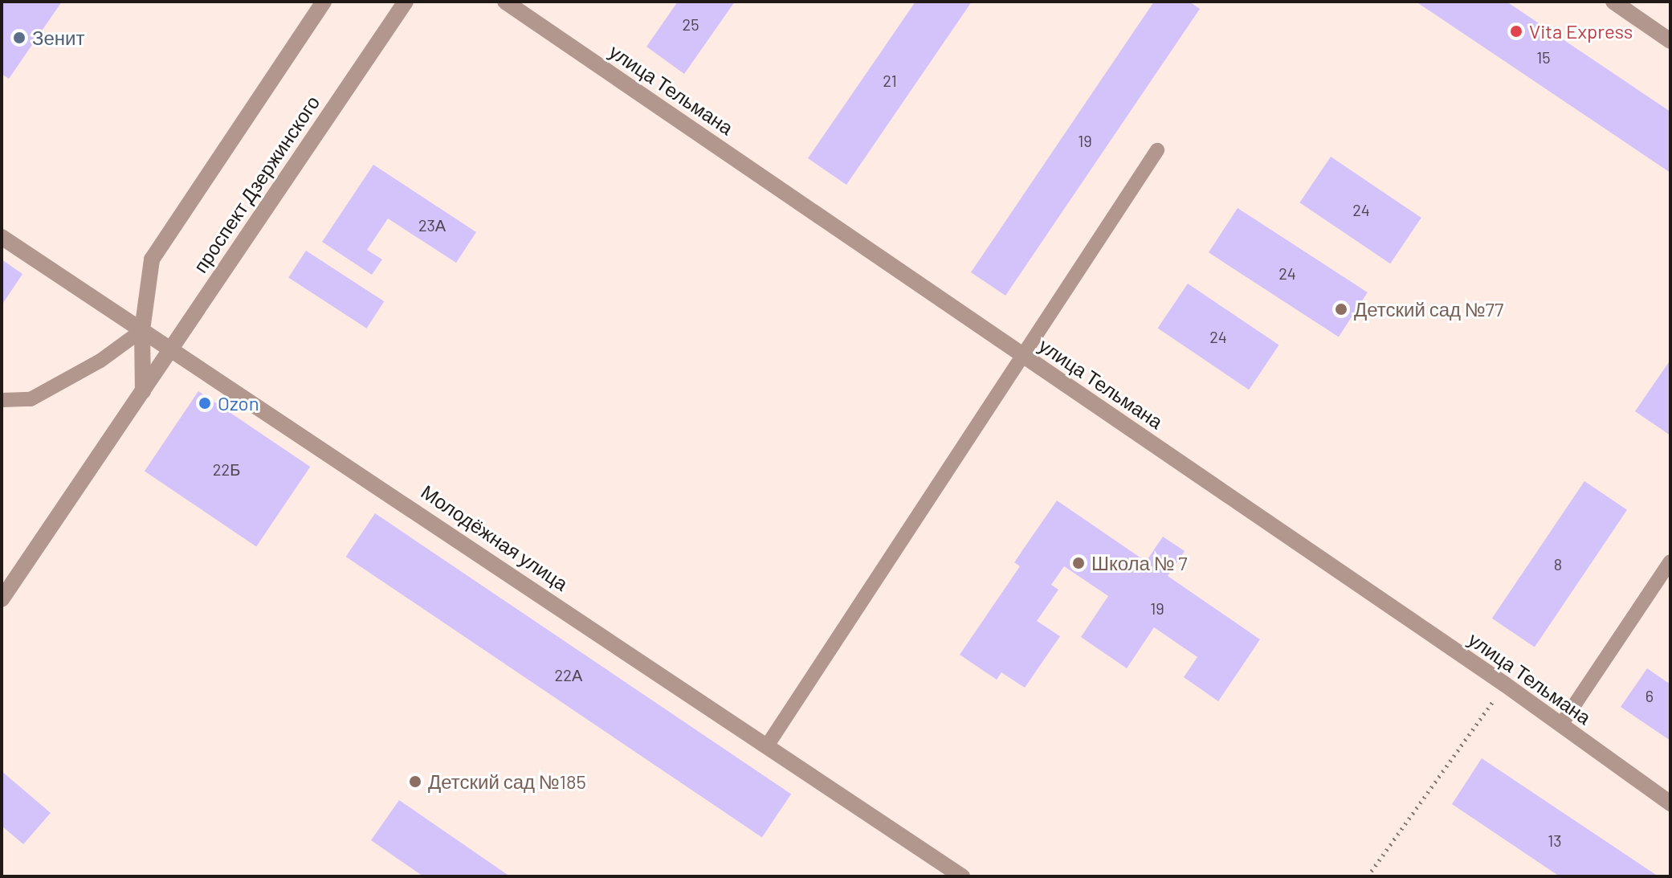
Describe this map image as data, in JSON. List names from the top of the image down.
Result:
{
  "streets": {
    "street": ["улица Тельмана", "проспект Дзержинского", "Молодёжная улица"]
  },
  "crossings": [
    ["проспект Дзержинского", "Молодёжная улица"]
  ],
  "places": [
    "Vita Express",
    "Зенит",
    "Детский сад №77",
    "Ozon",
    "Школа № 7",
    "Детский сад №185"
  ],
  "house_numbers": [
    "25",
    "15",
    "21",
    "19",
    "24",
    "23А",
    "24",
    "24",
    "22Б",
    "8",
    "19",
    "22А",
    "6",
    "13"
  ]
}
